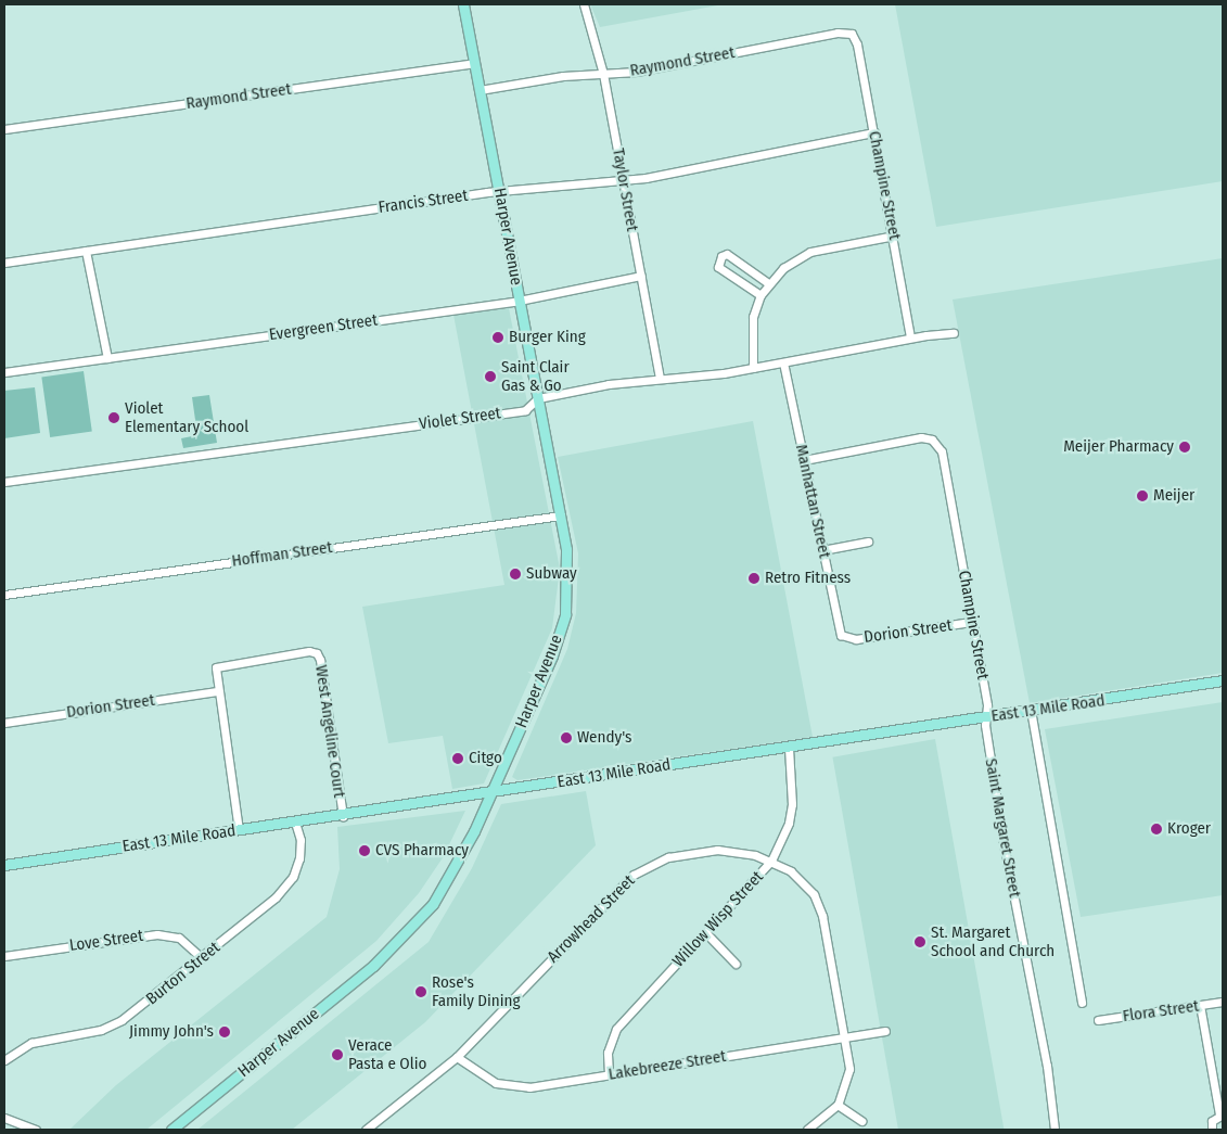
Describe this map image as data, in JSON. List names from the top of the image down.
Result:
{
  "streets": {
    "main road": ["Harper Avenue", "East 13 Mile Road"],
    "street": [
      "Raymond Street",
      "Champine Street",
      "Taylor Street",
      "Francis Street",
      "Evergreen Street",
      "Violet Street",
      "Manhattan Street",
      "Hoffman Street",
      "Dorion Street",
      "West Angeline Court",
      "Saint Margaret Street",
      "Arrowhead Street",
      "Willow Wisp Street",
      "Love Street",
      "Burton Street",
      "Flora Street",
      "Lakebreeze Street"
    ]
  },
  "crossings": [
    ["Raymond Street", "Champine Street"],
    ["Raymond Street", "Taylor Street"],
    ["Raymond Street", "Harper Avenue"],
    ["Champine Street", "Francis Street"],
    ["Champine Street", "Violet Street"],
    ["Champine Street", "Manhattan Street"],
    ["Champine Street", "Dorion Street"],
    ["Champine Street", "East 13 Mile Road"],
    ["Champine Street", "Saint Margaret Street"],
    ["Taylor Street", "Francis Street"],
    ["Taylor Street", "Evergreen Street"],
    ["Taylor Street", "Violet Street"],
    ["Francis Street", "Harper Avenue"],
    ["Harper Avenue", "Evergreen Street"],
    ["Harper Avenue", "Violet Street"],
    ["Harper Avenue", "Hoffman Street"],
    ["Harper Avenue", "East 13 Mile Road"],
    ["Violet Street", "Manhattan Street"],
    ["Manhattan Street", "Dorion Street"],
    ["Dorion Street", "West Angeline Court"],
    ["East 13 Mile Road", "West Angeline Court"],
    ["East 13 Mile Road", "Saint Margaret Street"],
    ["East 13 Mile Road", "Willow Wisp Street"],
    ["East 13 Mile Road", "Burton Street"],
    ["Arrowhead Street", "Willow Wisp Street"],
    ["Arrowhead Street", "Lakebreeze Street"],
    ["Willow Wisp Street", "Lakebreeze Street"],
    ["Love Street", "Burton Street"]
  ],
  "places": [
    "Burger King",
    "Saint Clair Gas & Go",
    "Violet Elementary School",
    "Meijer Pharmacy",
    "Meijer",
    "Subway",
    "Retro Fitness",
    "Wendy's",
    "Citgo",
    "Kroger",
    "CVS Pharmacy",
    "St. Margaret School and Church",
    "Rose's Family Dining",
    "Jimmy John's",
    "Verace Pasta e Olio"
  ]
}
